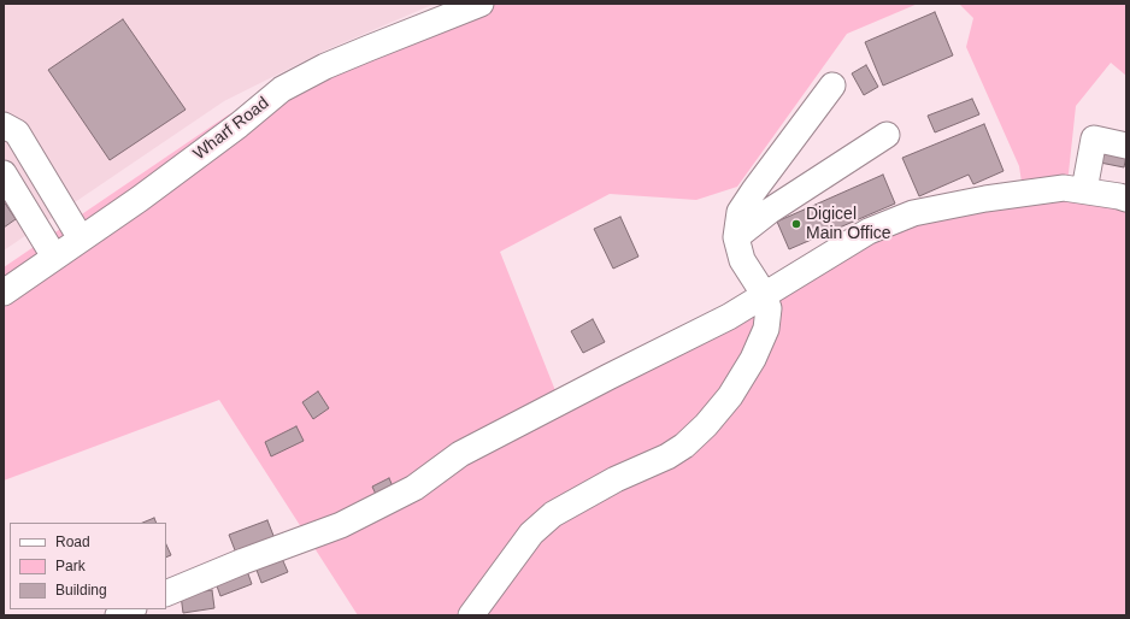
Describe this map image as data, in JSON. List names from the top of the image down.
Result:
{
  "streets": {
    "street": ["Wharf Road"]
  },
  "places": ["Digicel Main Office"],
  "legend": ["Road", "Park", "Building"]
}
